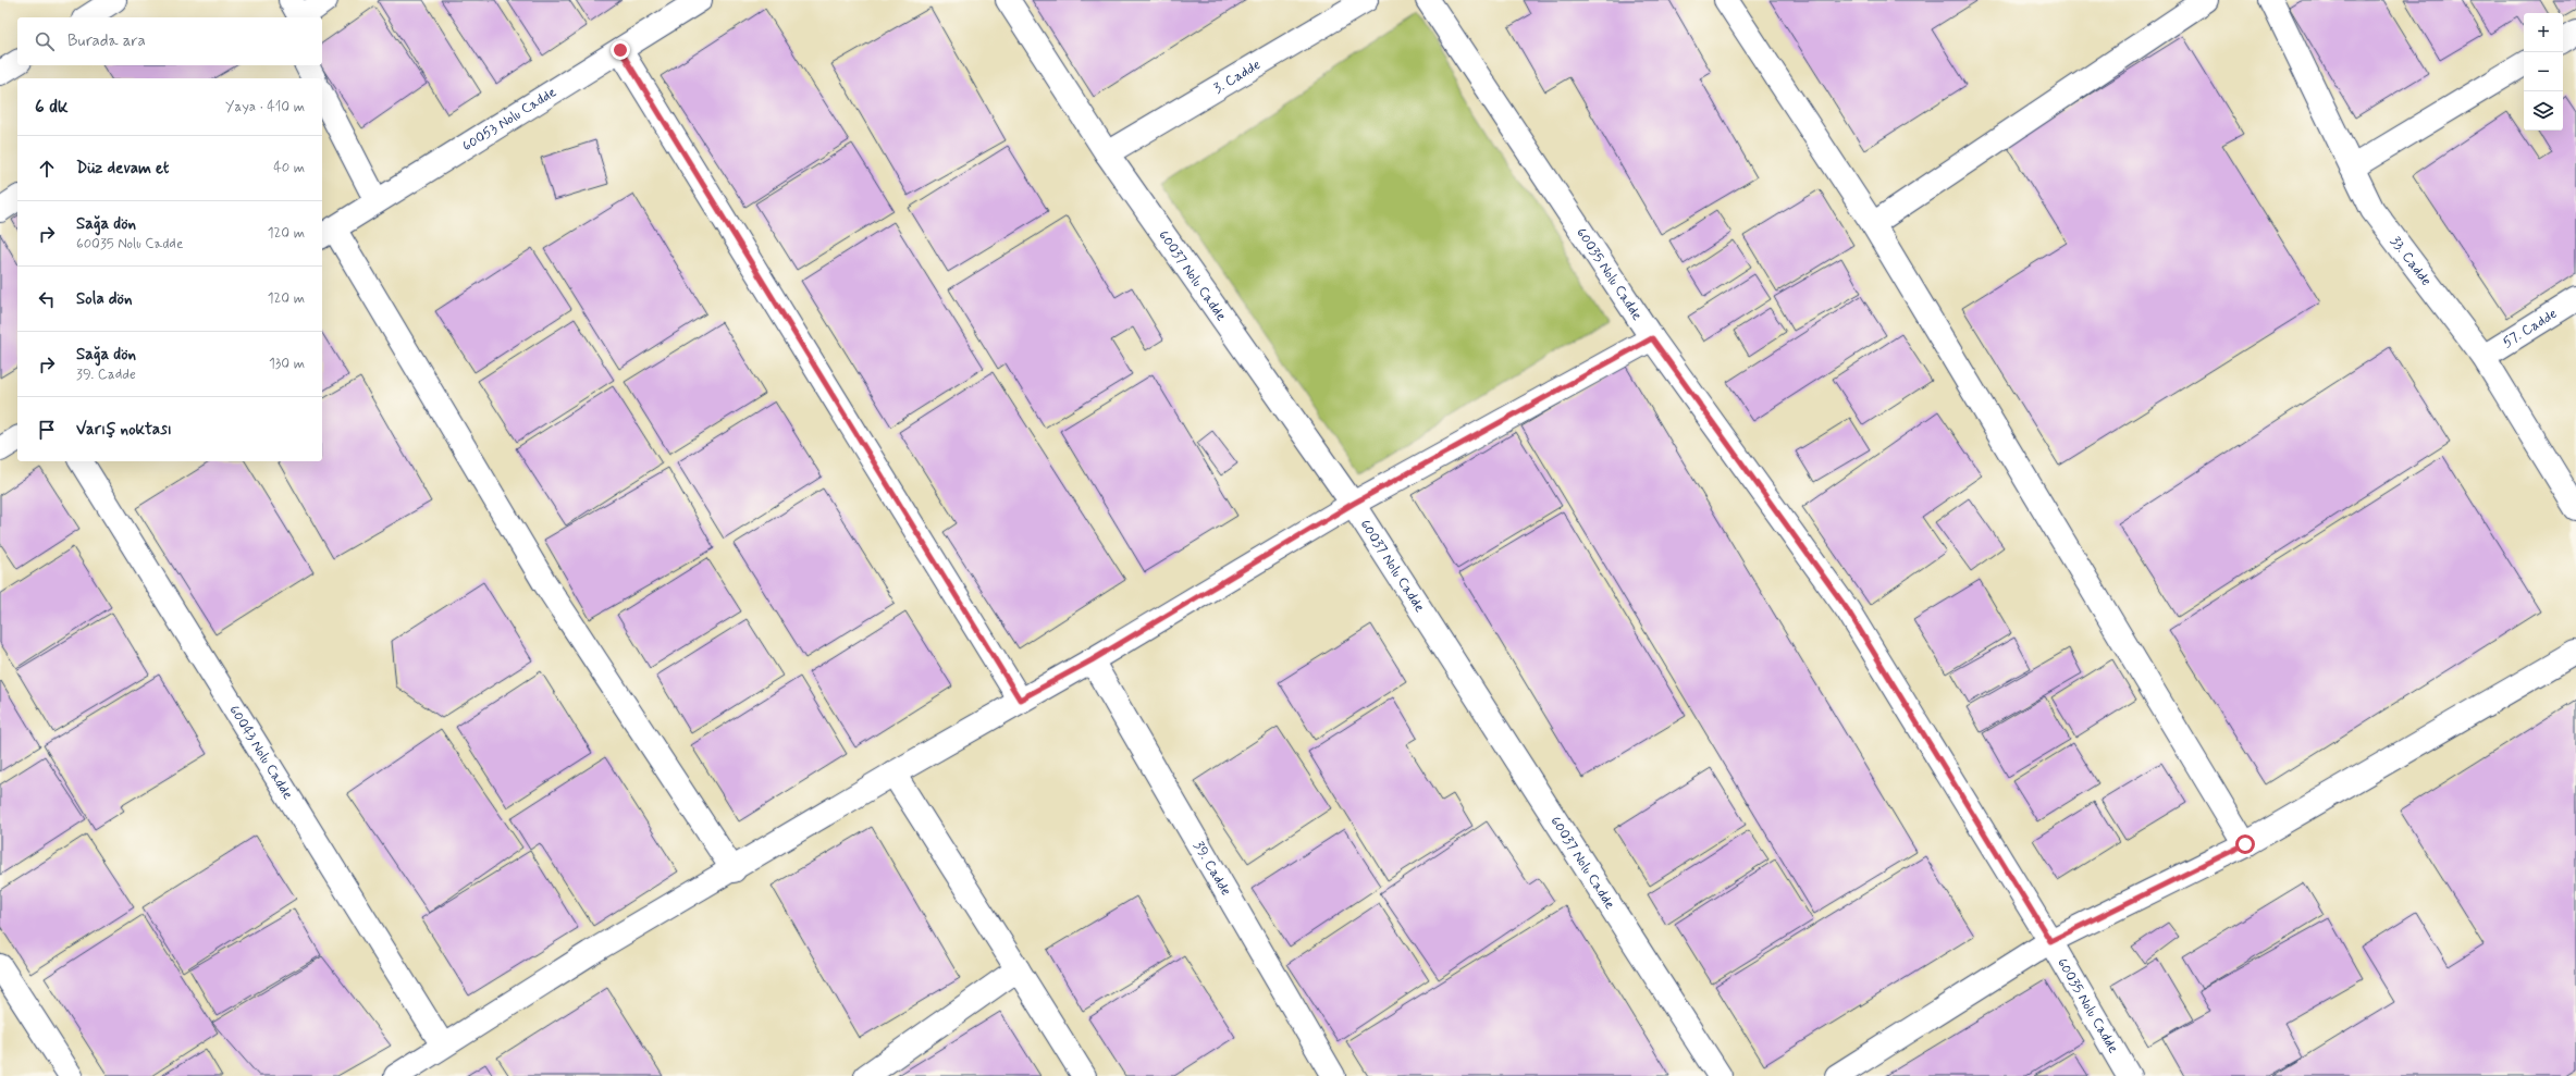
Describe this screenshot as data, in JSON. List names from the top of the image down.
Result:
{
  "streets": {
    "street": [
      "3. Cadde",
      "60053 Nolu Cadde",
      "33. Cadde",
      "60035 Nolu Cadde",
      "60037 Nolu Cadde",
      "57. Cadde",
      "60043 Nolu Cadde",
      "39. Cadde"
    ]
  },
  "crossings": [
    ["3. Cadde", "60037 Nolu Cadde"],
    ["33. Cadde", "57. Cadde"]
  ],
  "page": {
    "map_buttons": ["+", "−"],
    "search": "Burada ara",
    "heading": ["6 dk", "Yaya · 410 m"],
    "list": [
      ["Düz devam et", "40 m"],
      ["Sağa dön", "60035 Nolu Cadde", "120 m"],
      ["Sola dön", "120 m"],
      ["Sağa dön", "39. Cadde", "130 m"],
      "Varış noktası"
    ]
  }
}
